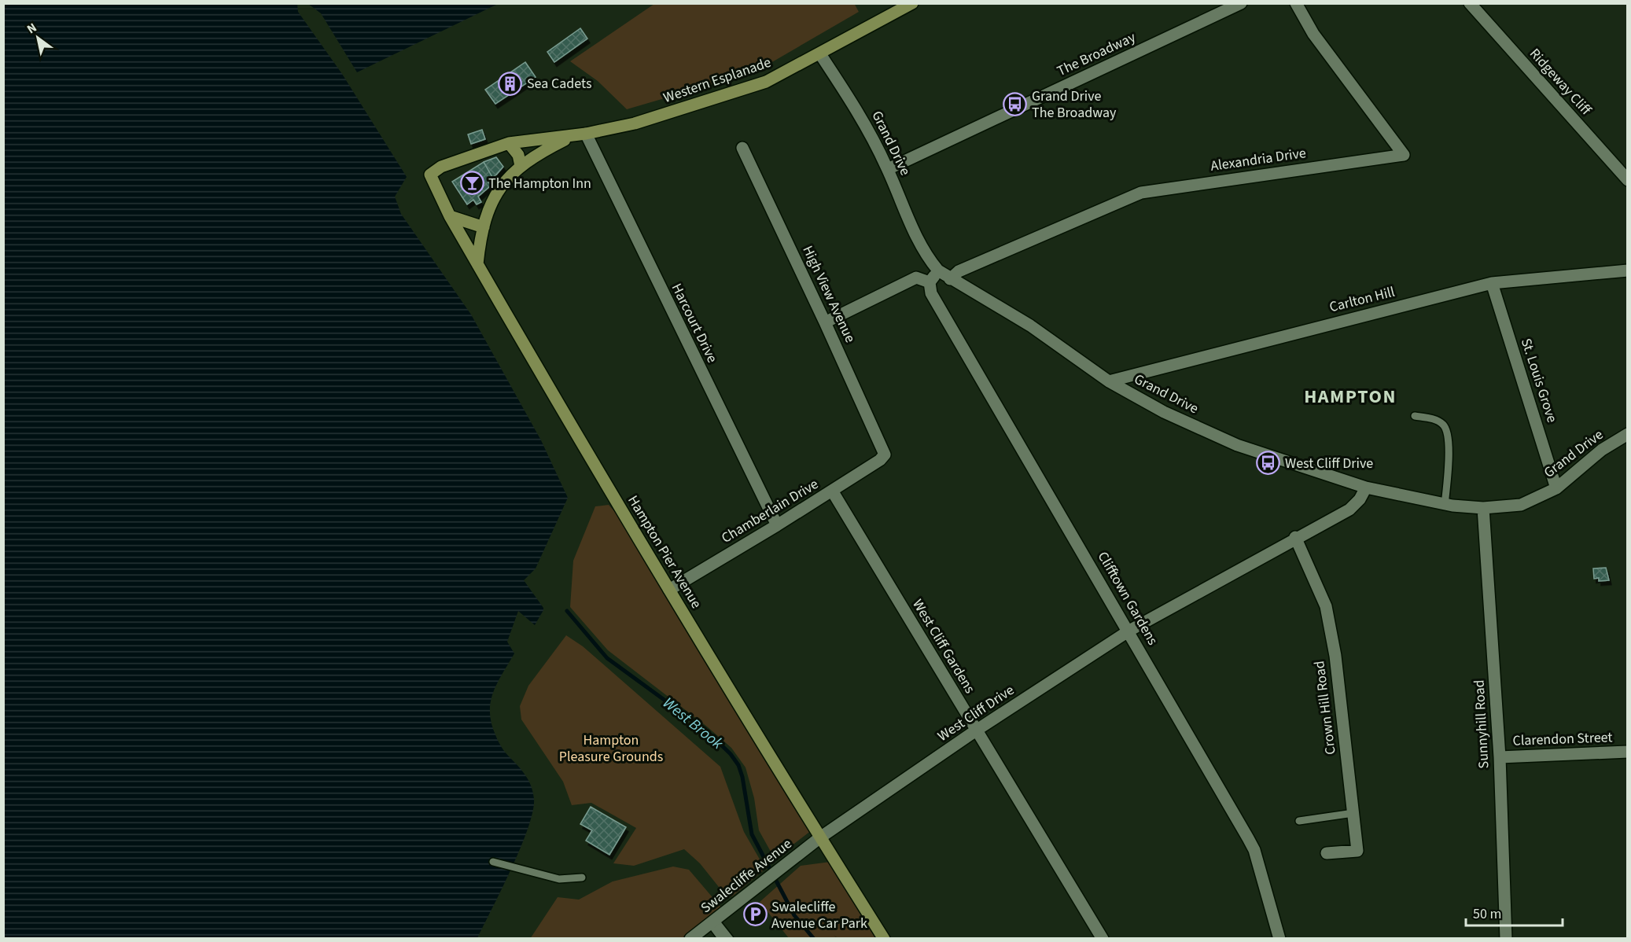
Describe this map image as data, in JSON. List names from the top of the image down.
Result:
{
  "streets": {
    "street": [
      "The Broadway",
      "Western Esplanade",
      "Ridgeway Cliff",
      "Grand Drive",
      "Alexandria Drive",
      "High View Avenue",
      "Carlton Hill",
      "Harcourt Drive",
      "St. Louis Grove",
      "Chamberlain Drive",
      "Hampton Pier Avenue",
      "Clifftown Gardens",
      "West Cliff Gardens",
      "Crown Hill Road",
      "West Cliff Drive",
      "Sunnyhill Road",
      "Clarendon Street",
      "Swalecliffe Avenue"
    ]
  },
  "crossings": [
    ["The Broadway", "Grand Drive"],
    ["Western Esplanade", "Grand Drive"],
    ["Western Esplanade", "Harcourt Drive"],
    ["Western Esplanade", "Hampton Pier Avenue"],
    ["Grand Drive", "Alexandria Drive"],
    ["Grand Drive", "Carlton Hill"],
    ["Grand Drive", "St. Louis Grove"],
    ["Grand Drive", "West Cliff Drive"],
    ["Grand Drive", "Sunnyhill Road"],
    ["High View Avenue", "Chamberlain Drive"],
    ["Carlton Hill", "St. Louis Grove"],
    ["Harcourt Drive", "Chamberlain Drive"],
    ["Chamberlain Drive", "Hampton Pier Avenue"],
    ["Chamberlain Drive", "West Cliff Gardens"],
    ["Hampton Pier Avenue", "West Cliff Drive"],
    ["Hampton Pier Avenue", "Swalecliffe Avenue"],
    ["Clifftown Gardens", "West Cliff Drive"],
    ["West Cliff Gardens", "West Cliff Drive"],
    ["Crown Hill Road", "West Cliff Drive"],
    ["West Cliff Drive", "Swalecliffe Avenue"],
    ["Sunnyhill Road", "Clarendon Street"]
  ],
  "districts": ["HAMPTON"],
  "water": ["West Brook"],
  "parks": ["Hampton Pleasure Grounds"],
  "places": {
    "building": ["Sea Cadets"],
    "bus stop": ["Grand Drive The Broadway", "West Cliff Drive"],
    "bar": ["The Hampton Inn"],
    "parking": ["Swalecliffe Avenue Car Park"]
  },
  "scale_bar": "50 m",
  "north": "top left"
}
